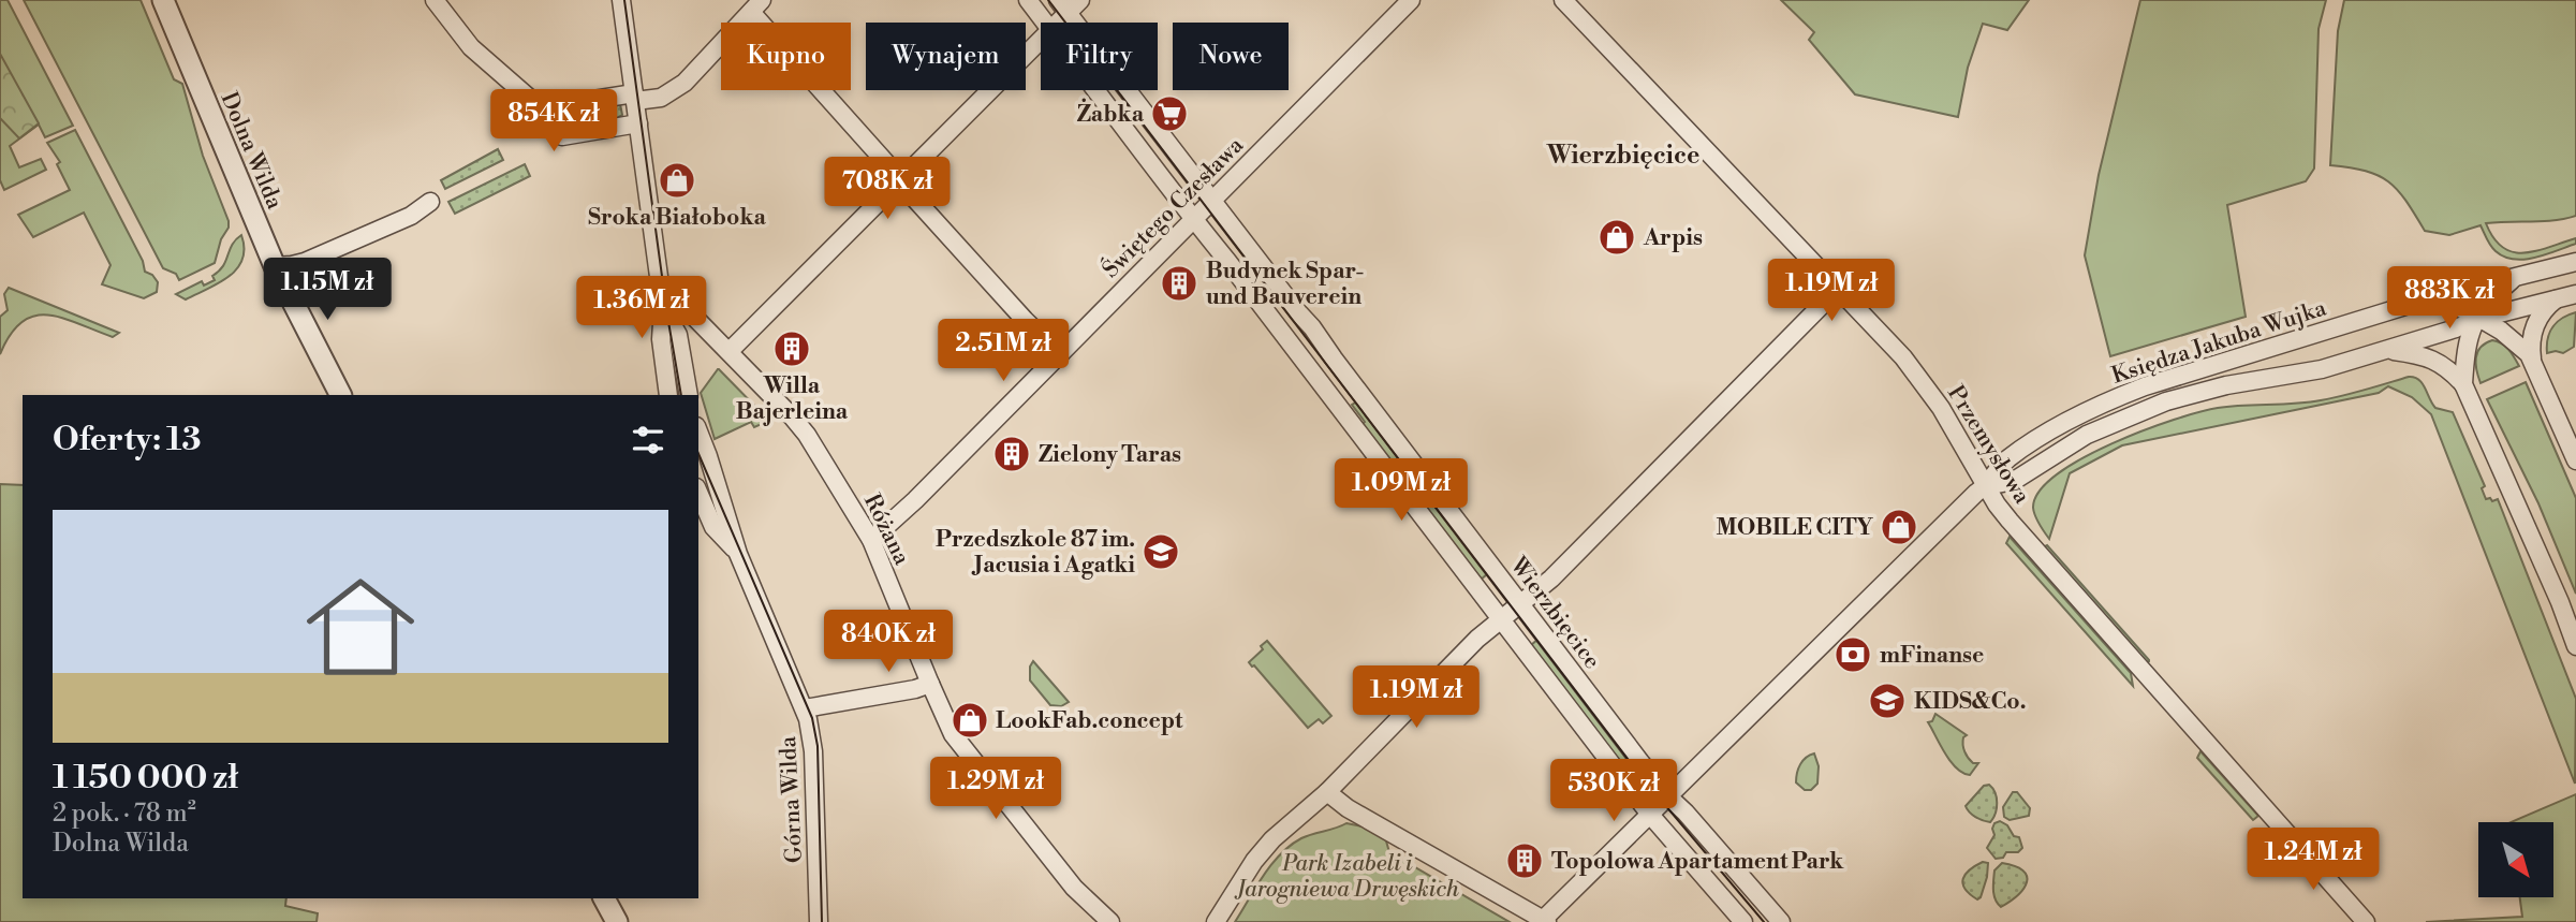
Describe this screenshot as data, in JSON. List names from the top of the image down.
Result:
{
  "streets": {
    "street": [
      "Dolna Wilda",
      "Świętego Czesława",
      "Księdza Jakuba Wujka",
      "Przemysłowa",
      "Różana",
      "Wierzbięcice",
      "Górna Wilda"
    ]
  },
  "crossings": [
    ["Świętego Czesława", "Różana"],
    ["Świętego Czesława", "Wierzbięcice"],
    ["Księdza Jakuba Wujka", "Przemysłowa"],
    ["Księdza Jakuba Wujka", "Wierzbięcice"]
  ],
  "districts": ["Wierzbięcice"],
  "parks": ["Park Izabeli i Jarogniewa Drwęskich"],
  "places": {
    "supermarket": ["Żabka"],
    "shop": [
      "Sroka Białoboka",
      "Arpis",
      "MOBILE CITY",
      "LookFab.concept"
    ],
    "building": [
      "Budynek Spar- und Bauverein",
      "Willa Bajerleina",
      "Zielony Taras",
      "Topolowa Apartament Park"
    ],
    "school or university": ["Przedszkole 87 im. Jacusia i Agatki", "KIDS&Co."],
    "bank": ["mFinanse"]
  },
  "north": "bottom right",
  "page": {
    "chip": [
      "Kupno",
      "Wynajem",
      "Filtry",
      "Nowe"
    ],
    "price": [
      "854K zł",
      "708K zł",
      "1.15M zł",
      "1.19M zł",
      "883K zł",
      "1.36M zł",
      "2.51M zł",
      "1.09M zł",
      "840K zł",
      "1.19M zł",
      "1.29M zł",
      "530K zł",
      "1.24M zł"
    ],
    "heading": "Oferty: 13",
    "list": [
      {
        "name": "1 150 000 zł",
        "note": "2 pok. · 78 m² · Dolna Wilda"
      }
    ]
  }
}
